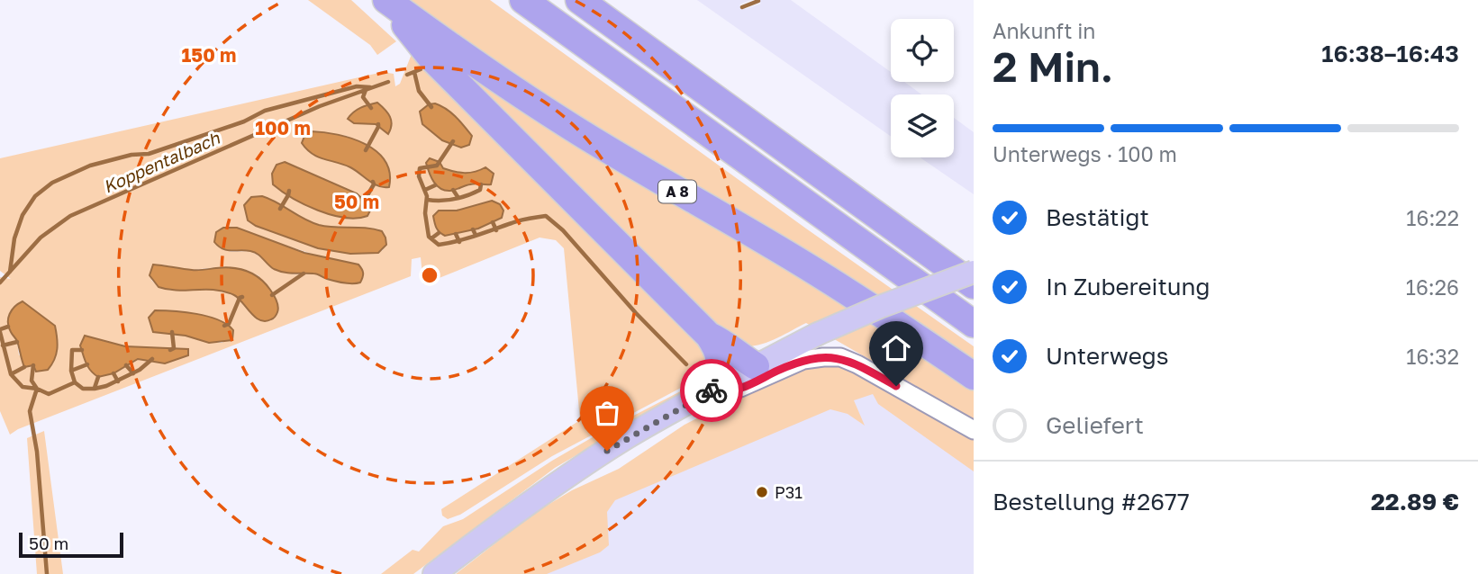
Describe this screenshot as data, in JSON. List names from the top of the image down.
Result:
{
  "streets": {
    "highway": ["A 8"]
  },
  "water": ["Koppentalbach"],
  "places": ["P31"],
  "scale_bar": "50 m",
  "page": {
    "heading": ["2 Min.", "Ankunft in", "16:38–16:43"],
    "panel": ["Bestellung #2677", "22.89 €"],
    "bar": "Unterwegs · 100 m",
    "list": [
      ["Bestätigt", "16:22"],
      ["In Zubereitung", "16:26"],
      ["Unterwegs", "16:32"],
      "Geliefert"
    ],
    "scale": "50 m"
  },
  "rings": ["150 m", "100 m", "50 m"]
}
